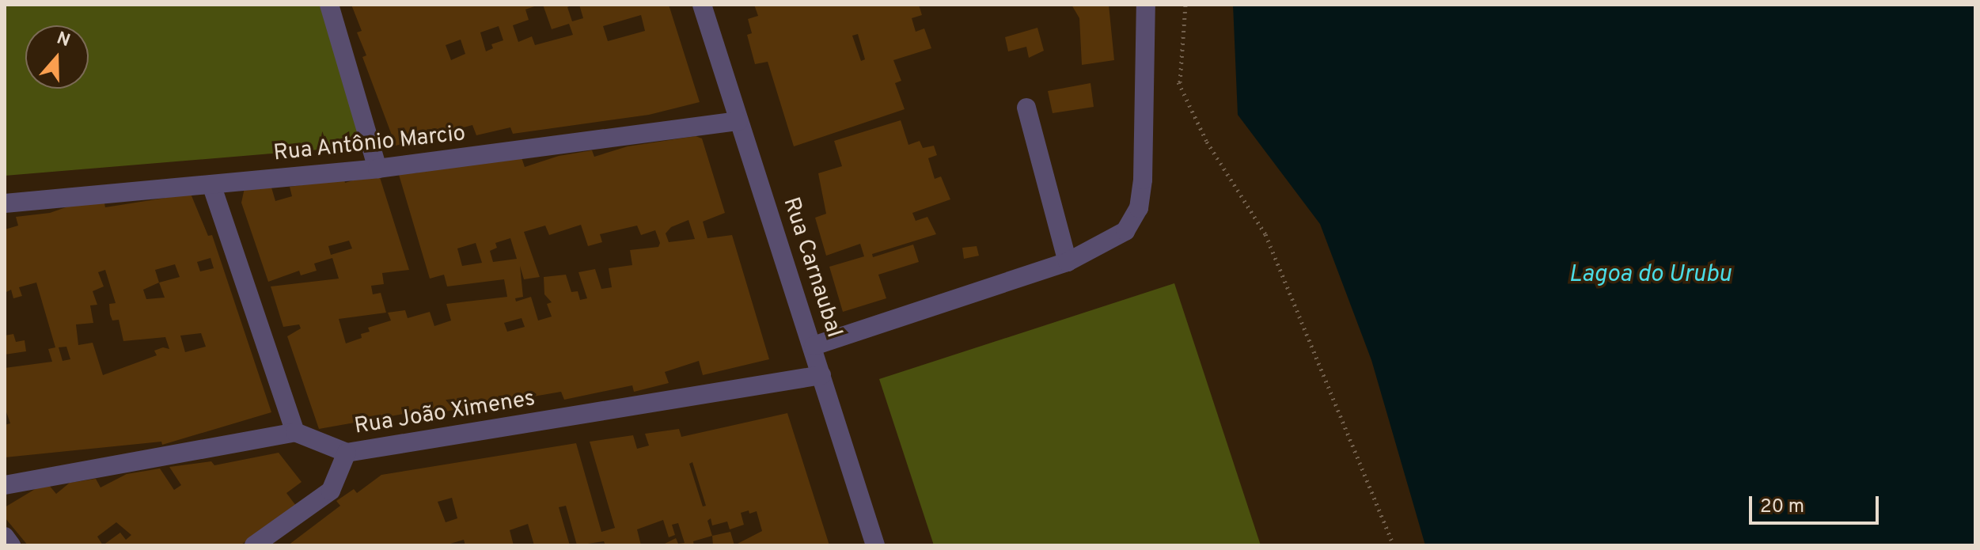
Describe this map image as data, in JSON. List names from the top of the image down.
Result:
{
  "streets": {
    "street": ["Rua Antônio Marcio", "Rua Carnaubal", "Rua João Ximenes"]
  },
  "crossings": [
    ["Rua Antônio Marcio", "Rua Carnaubal"],
    ["Rua Carnaubal", "Rua João Ximenes"]
  ],
  "water": ["Lagoa do Urubu"],
  "scale_bar": "20 m",
  "north": "top"
}
